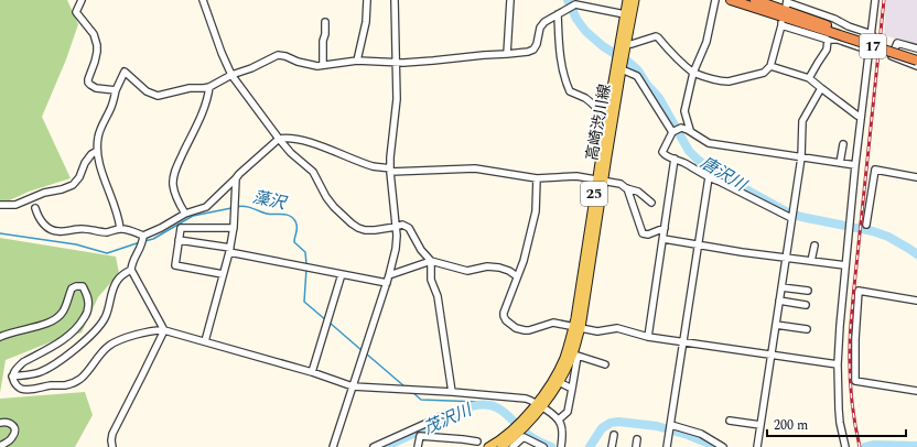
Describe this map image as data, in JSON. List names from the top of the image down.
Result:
{
  "streets": {
    "highway": ["17"],
    "main road": ["高崎渋川線", "25"]
  },
  "crossings": [
    ["高崎渋川線", "25"]
  ],
  "water": ["唐沢川", "藻沢", "茂沢川"],
  "scale_bar": "200 m"
}
